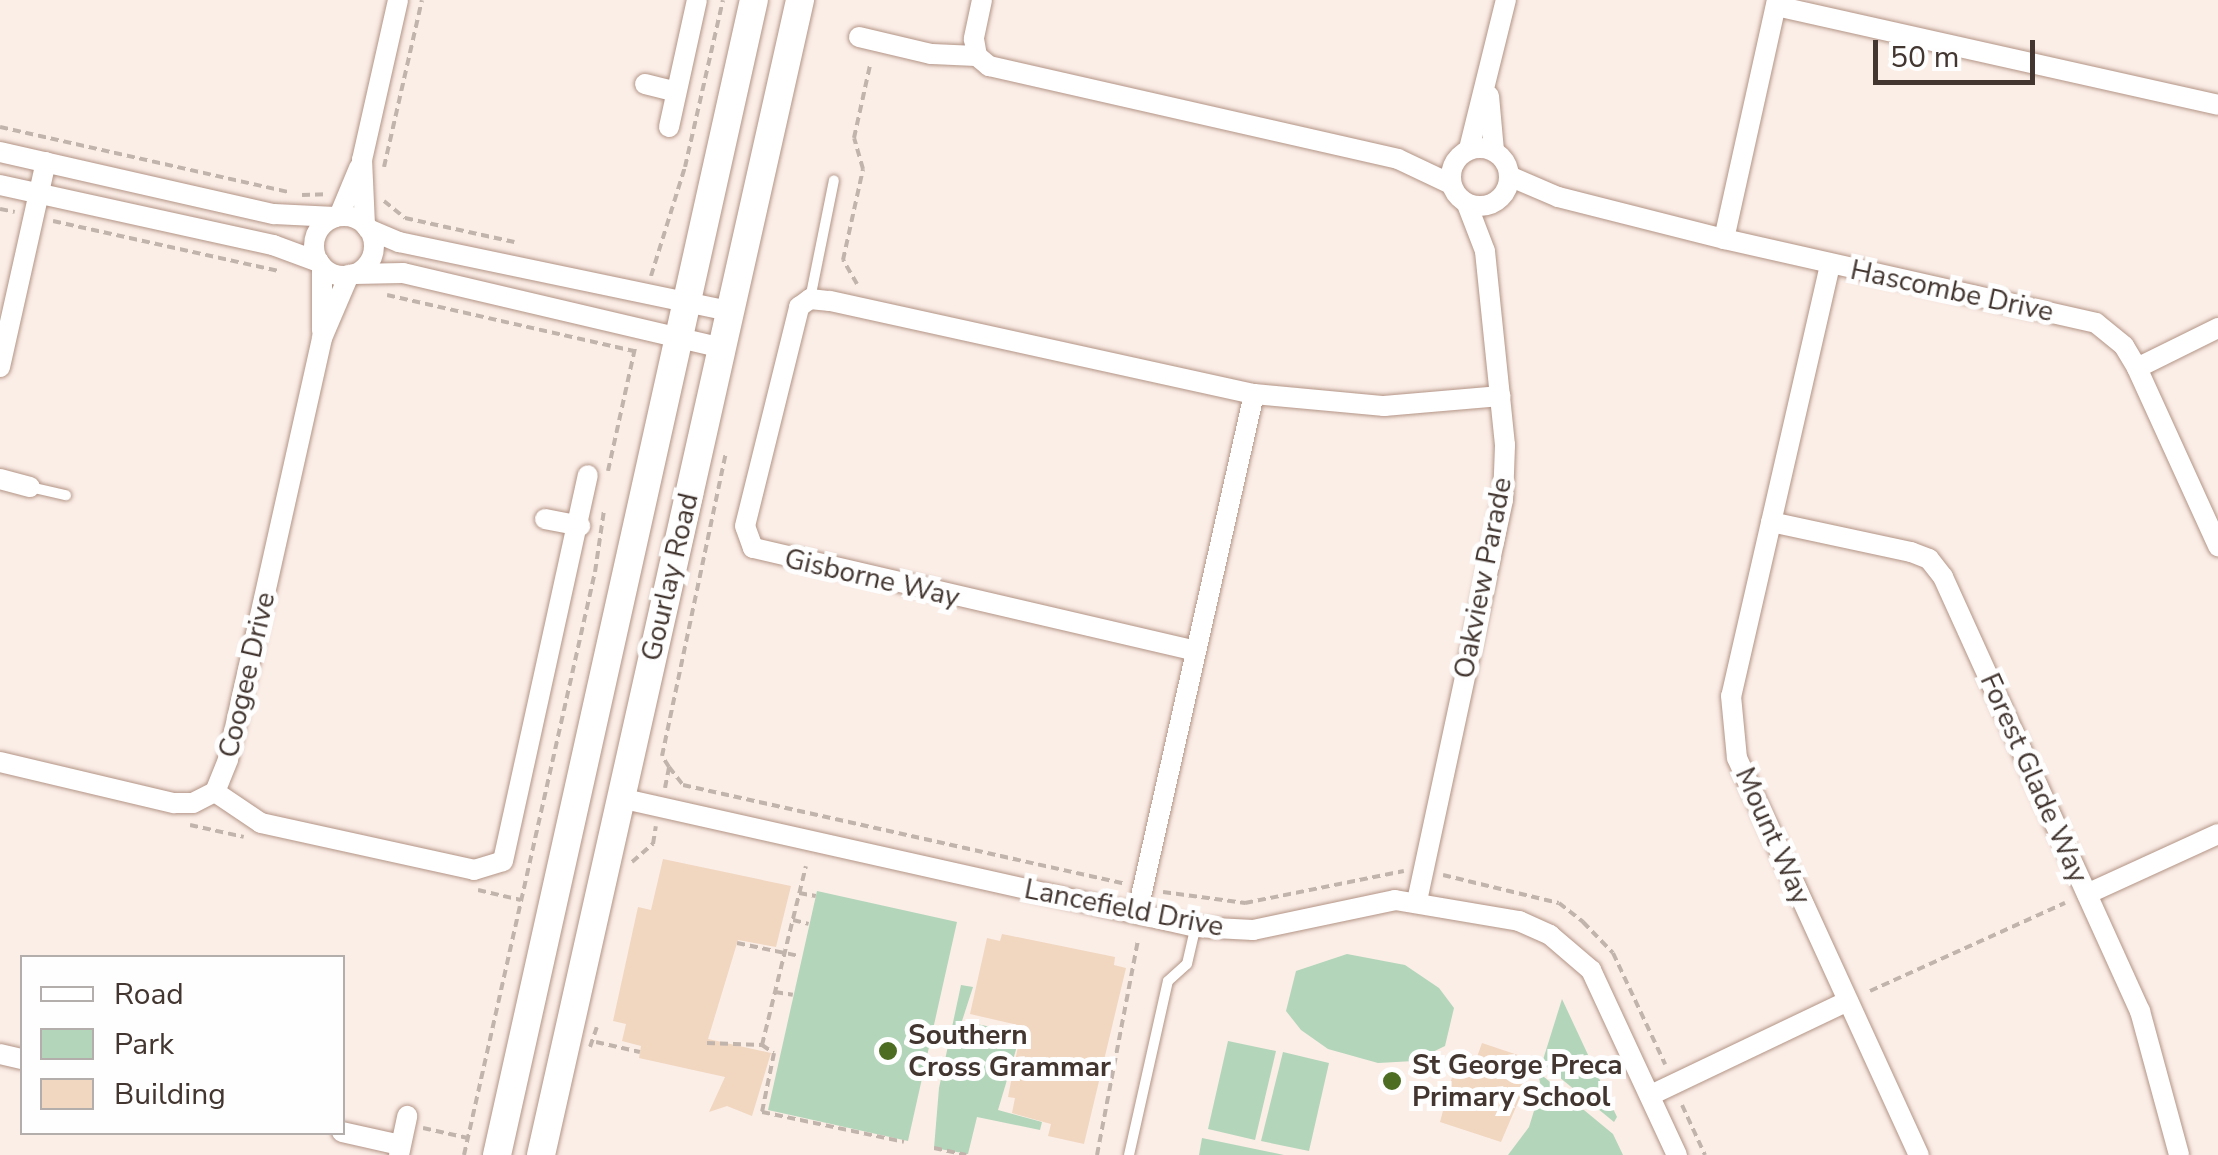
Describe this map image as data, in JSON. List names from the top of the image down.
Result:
{
  "streets": {
    "main road": ["Gourlay Road"],
    "street": [
      "Hascombe Drive",
      "Gisborne Way",
      "Oakview Parade",
      "Coogee Drive",
      "Forest Glade Way",
      "Mount Way",
      "Lancefield Drive"
    ]
  },
  "crossings": [
    ["Hascombe Drive", "Oakview Parade"],
    ["Hascombe Drive", "Mount Way"],
    ["Gourlay Road", "Lancefield Drive"],
    ["Oakview Parade", "Lancefield Drive"],
    ["Forest Glade Way", "Mount Way"]
  ],
  "places": ["Southern Cross Grammar", "St George Preca Primary School"],
  "legend": ["Road", "Park", "Building"],
  "scale_bar": "50 m"
}
